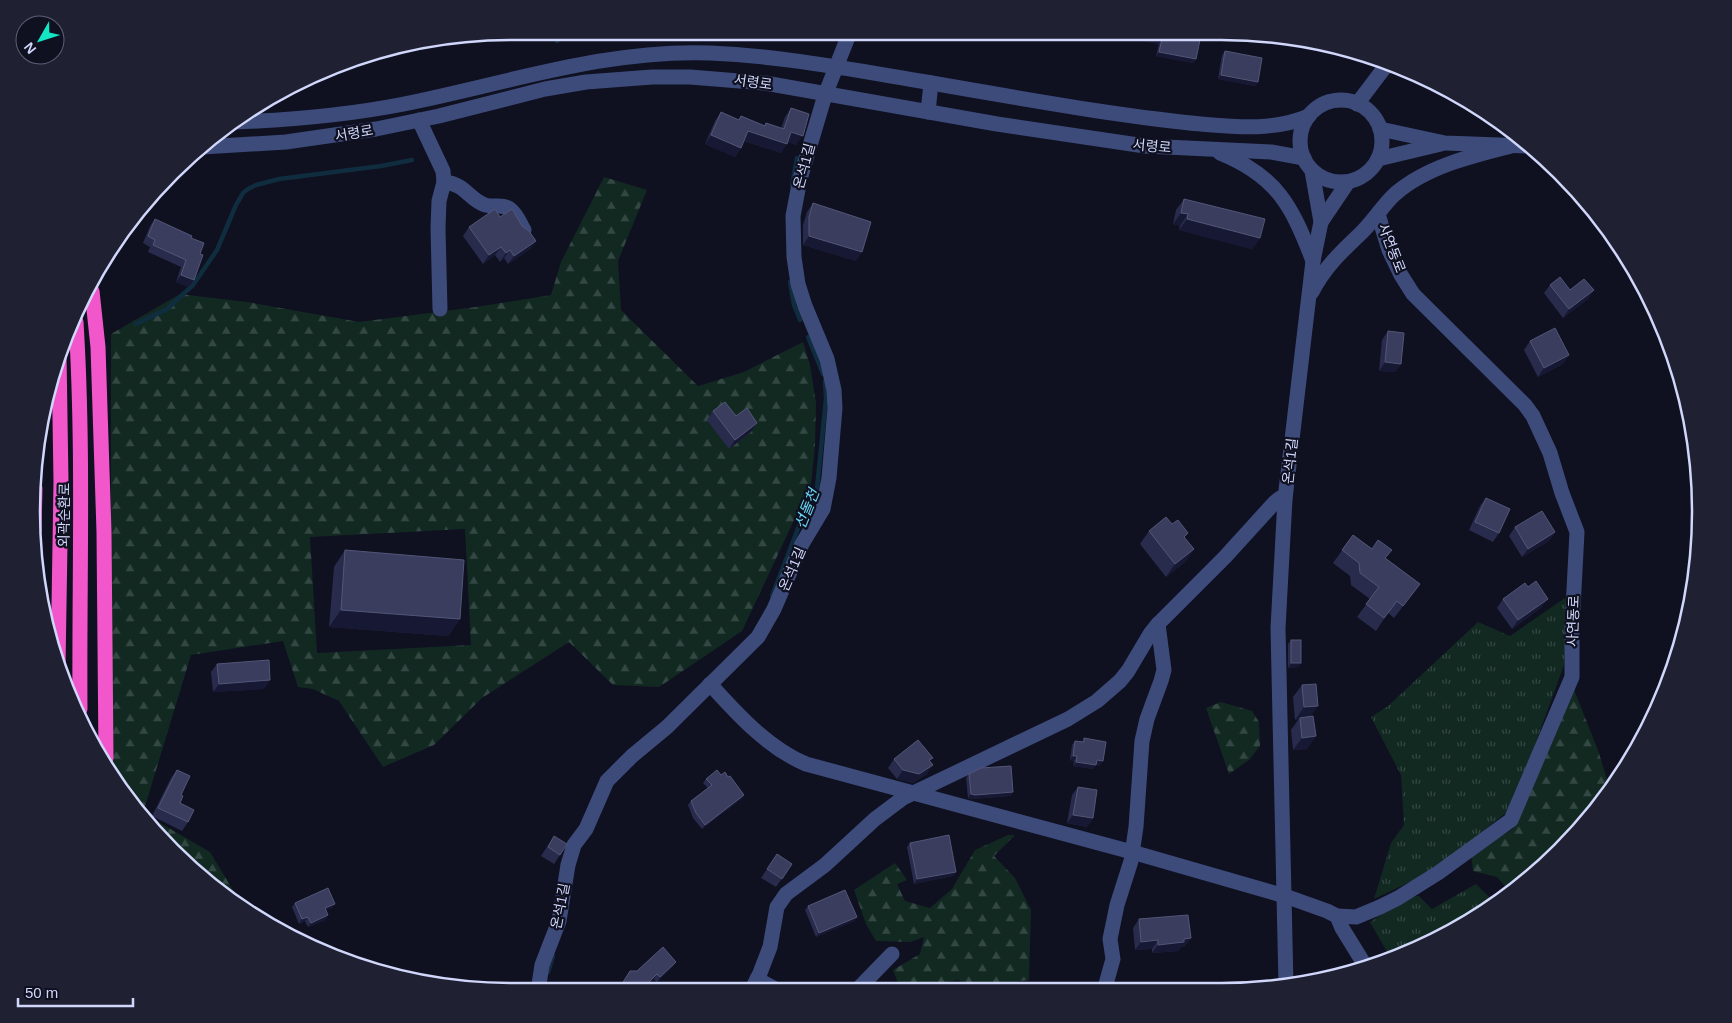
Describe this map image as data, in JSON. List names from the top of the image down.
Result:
{
  "streets": {
    "highway": ["외곽순환로"],
    "street": ["서령로", "온석1길", "사연동로"]
  },
  "crossings": [
    ["서령로", "온석1길"]
  ],
  "water": ["선돌천"],
  "scale_bar": "50 m",
  "north": "bottom left"
}
